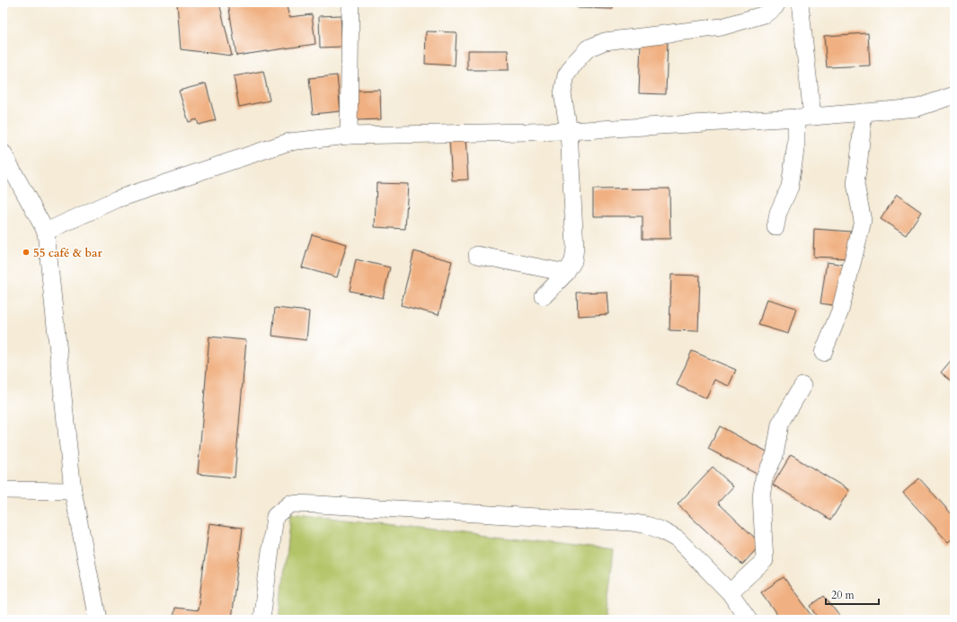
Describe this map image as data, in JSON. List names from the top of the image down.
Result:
{
  "places": ["55 café & bar"],
  "scale_bar": "20 m"
}
